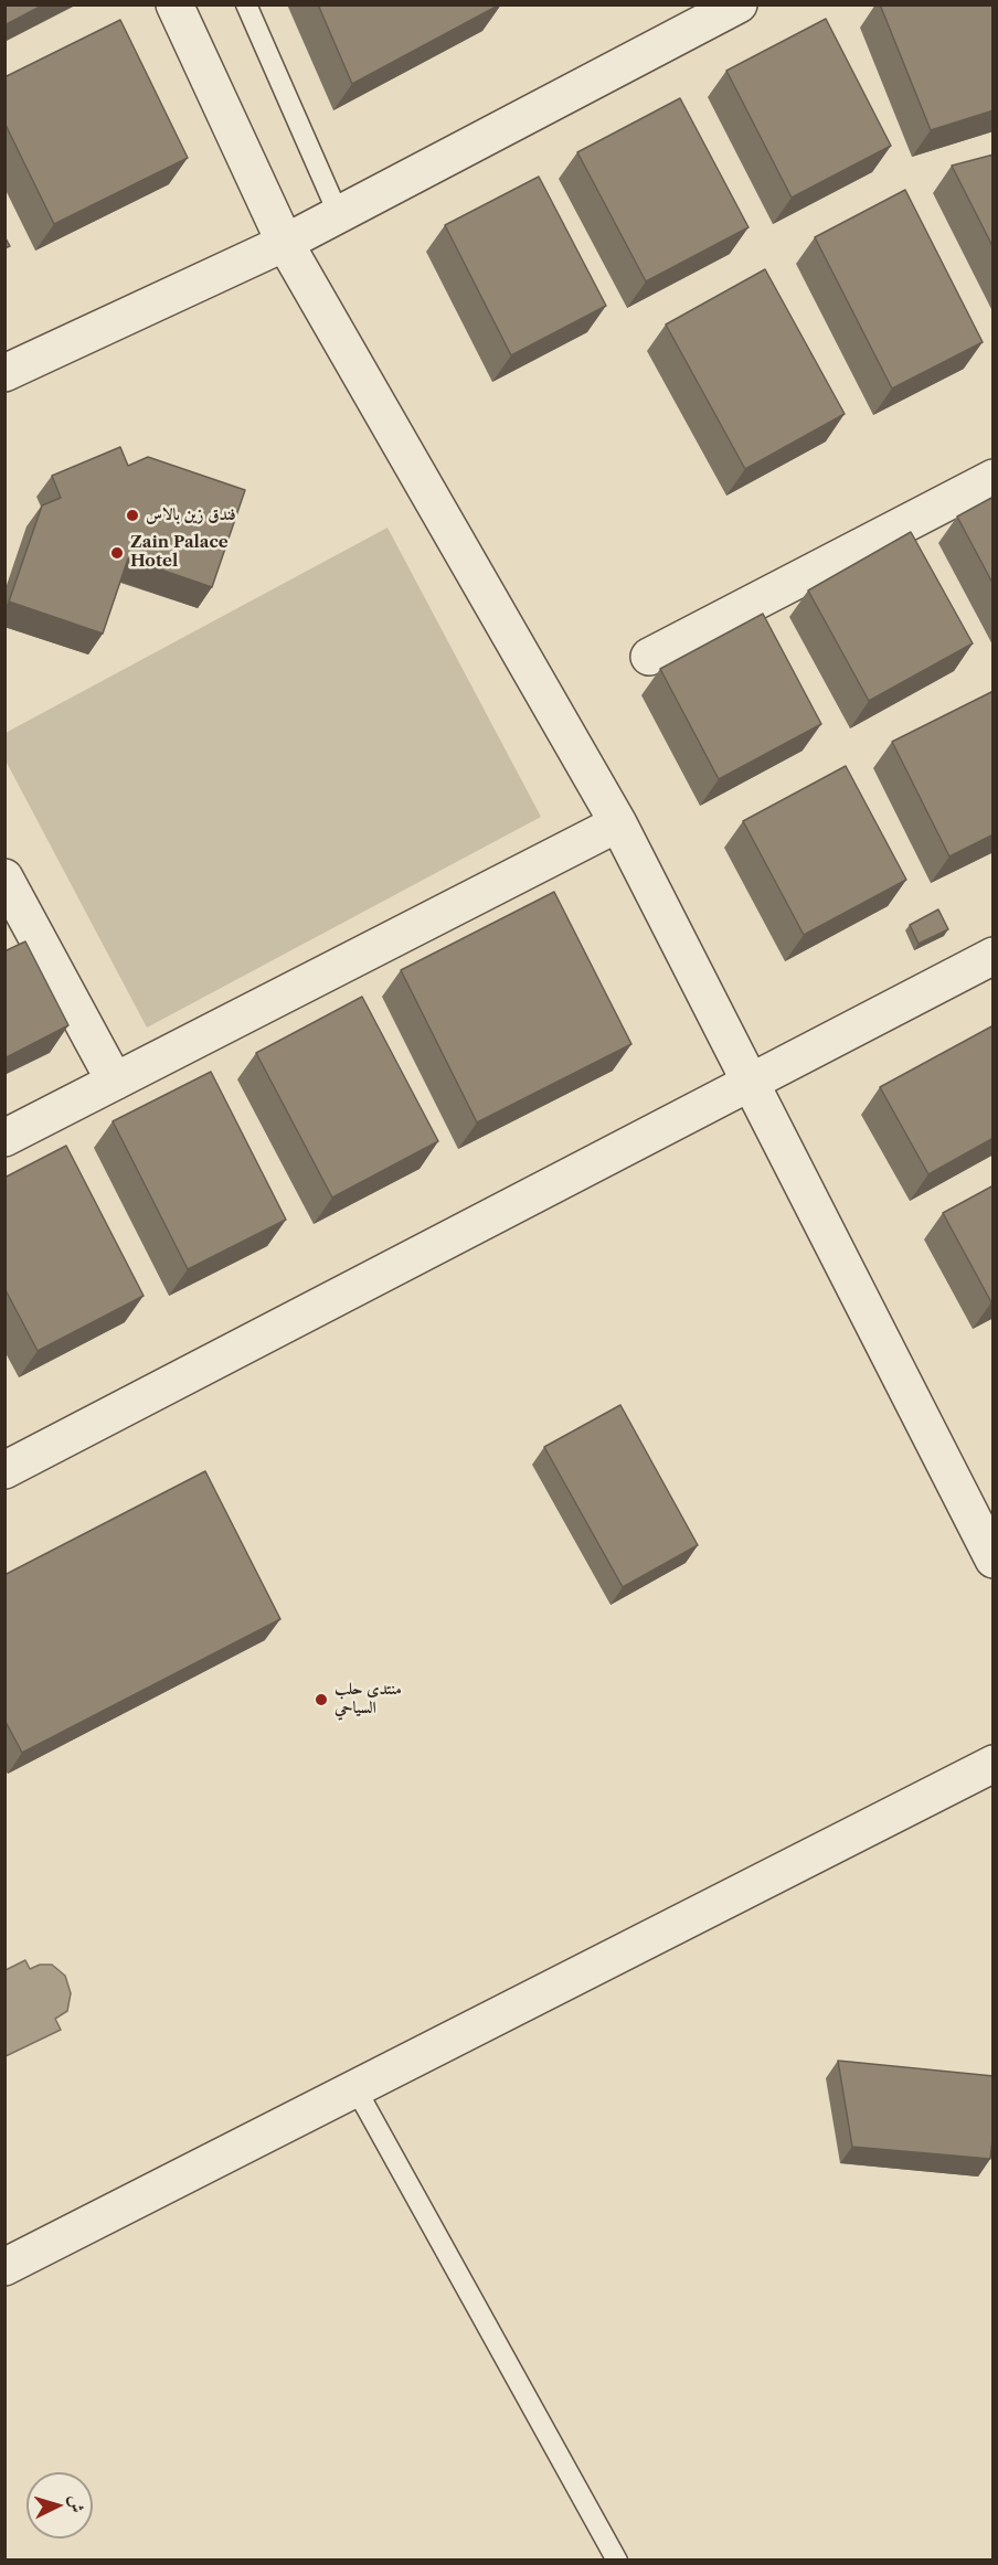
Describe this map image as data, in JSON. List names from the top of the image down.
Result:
{
  "places": ["فندق زين بالاس", "Zain Palace Hotel", "منتدى حلب السياحي"],
  "north": "right"
}
